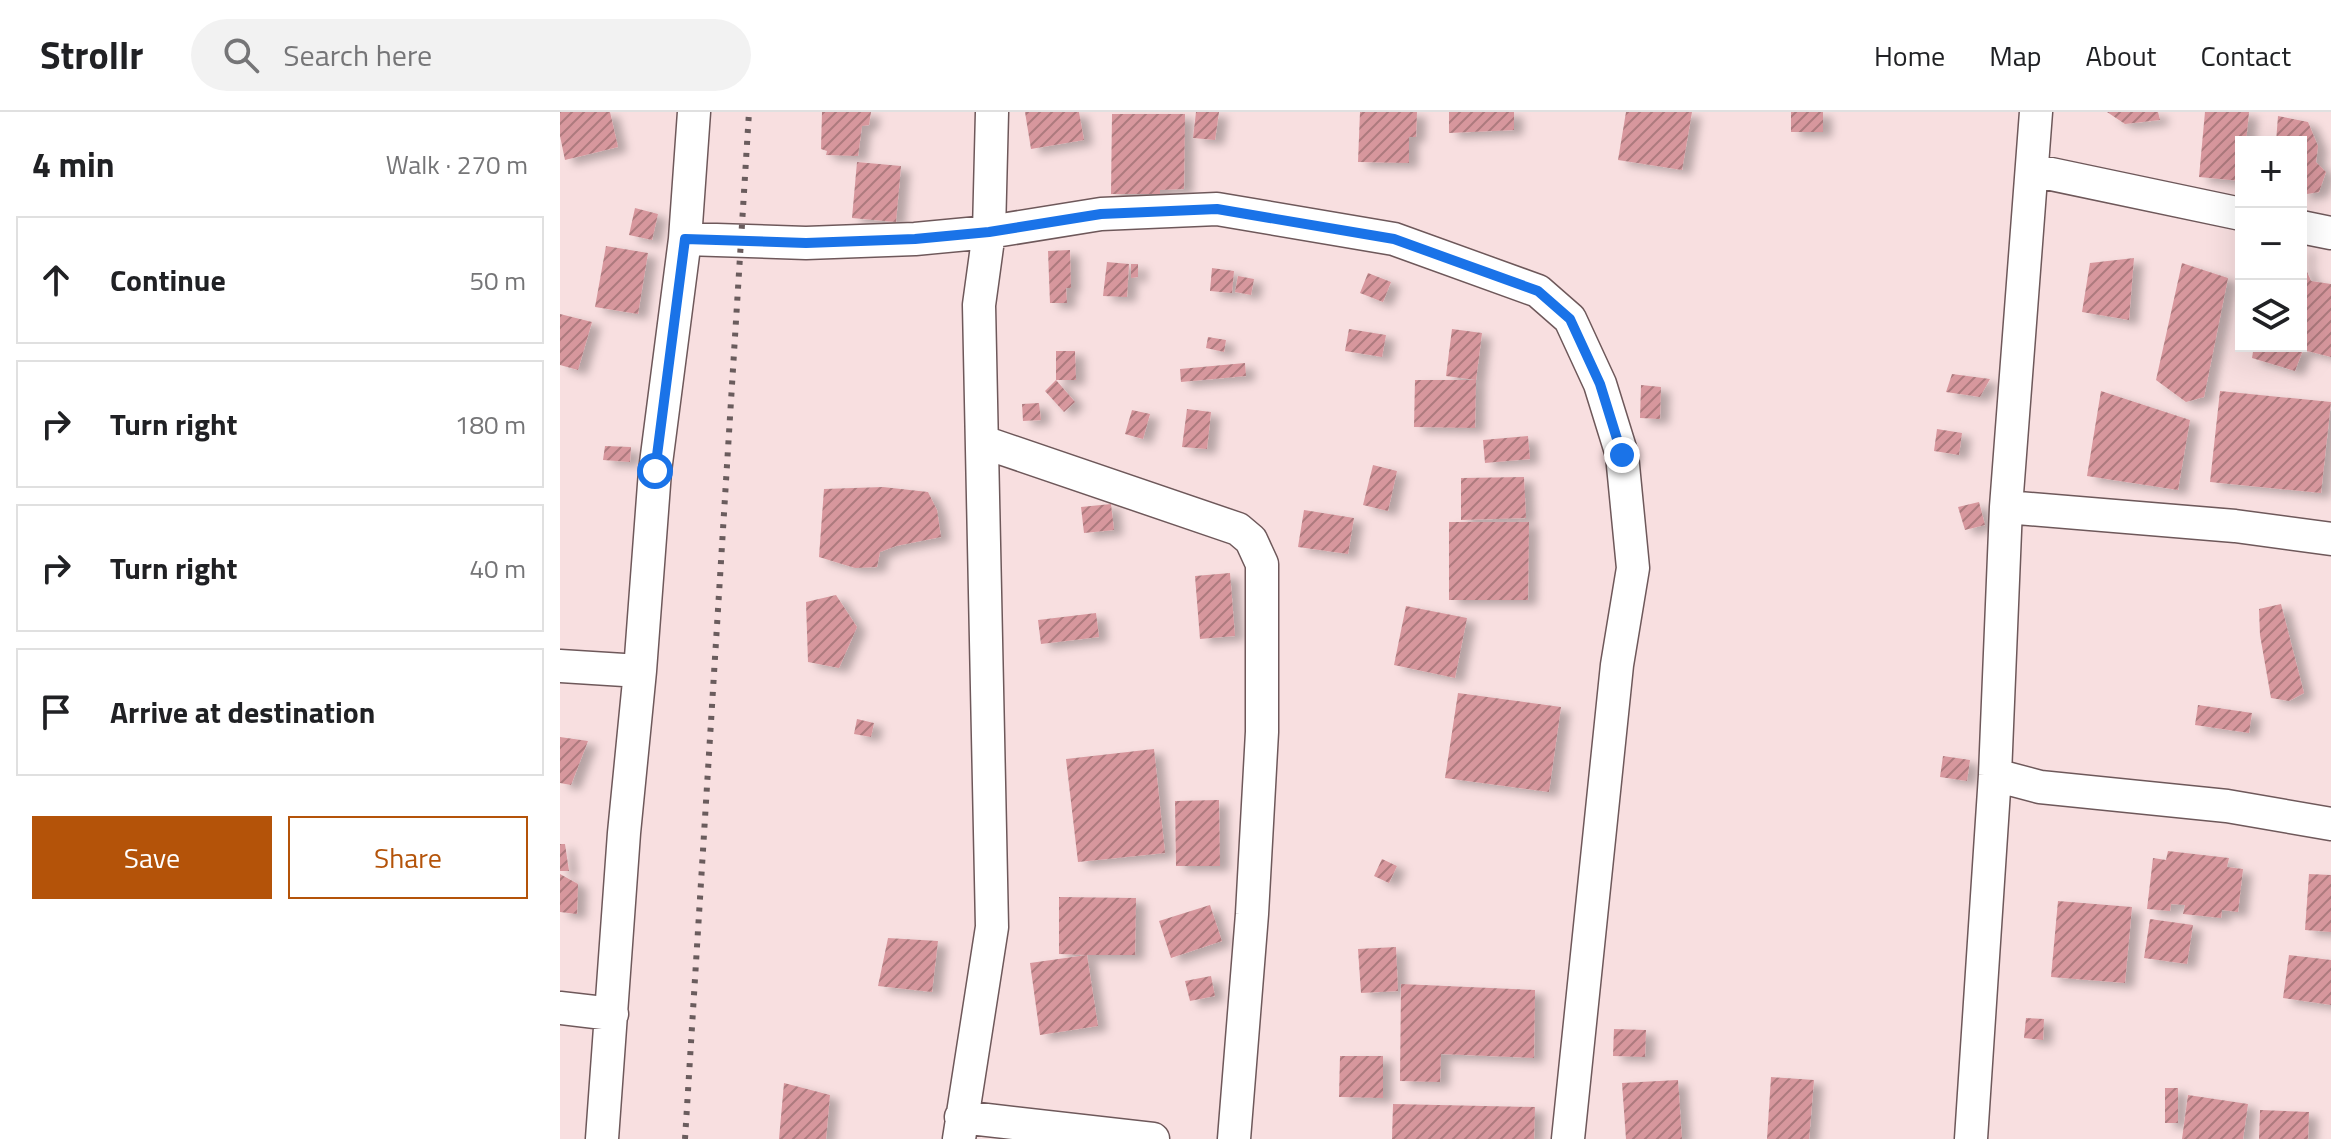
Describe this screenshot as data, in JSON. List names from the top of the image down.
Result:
{
  "page": {
    "header": "Strollr",
    "search": "Search here",
    "nav": [
      "Home",
      "Map",
      "About",
      "Contact"
    ],
    "heading": ["4 min", "Walk · 270 m"],
    "map_buttons": ["+", "−"],
    "list": [
      ["Continue", "50 m"],
      ["Turn right", "180 m"],
      ["Turn right", "40 m"],
      "Arrive at destination"
    ],
    "buttons": ["Save", "Share"]
  }
}
